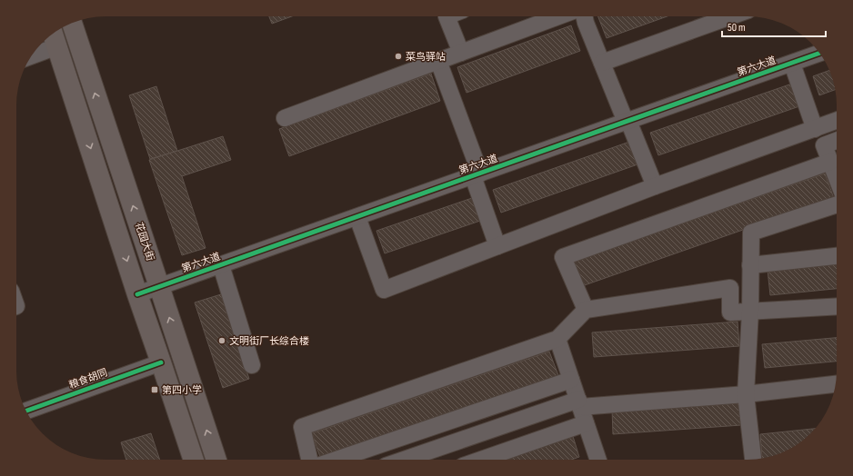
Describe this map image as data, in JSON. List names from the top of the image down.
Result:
{
  "streets": {
    "main road": ["花园大街"],
    "street": ["第六大道", "粮食胡同"]
  },
  "crossings": [
    ["第六大道", "花园大街"]
  ],
  "places": {
    "other": ["菜鸟驿站", "文明街厂长综合楼"],
    "transit": ["第四小学"]
  },
  "scale_bar": "50 m"
}
